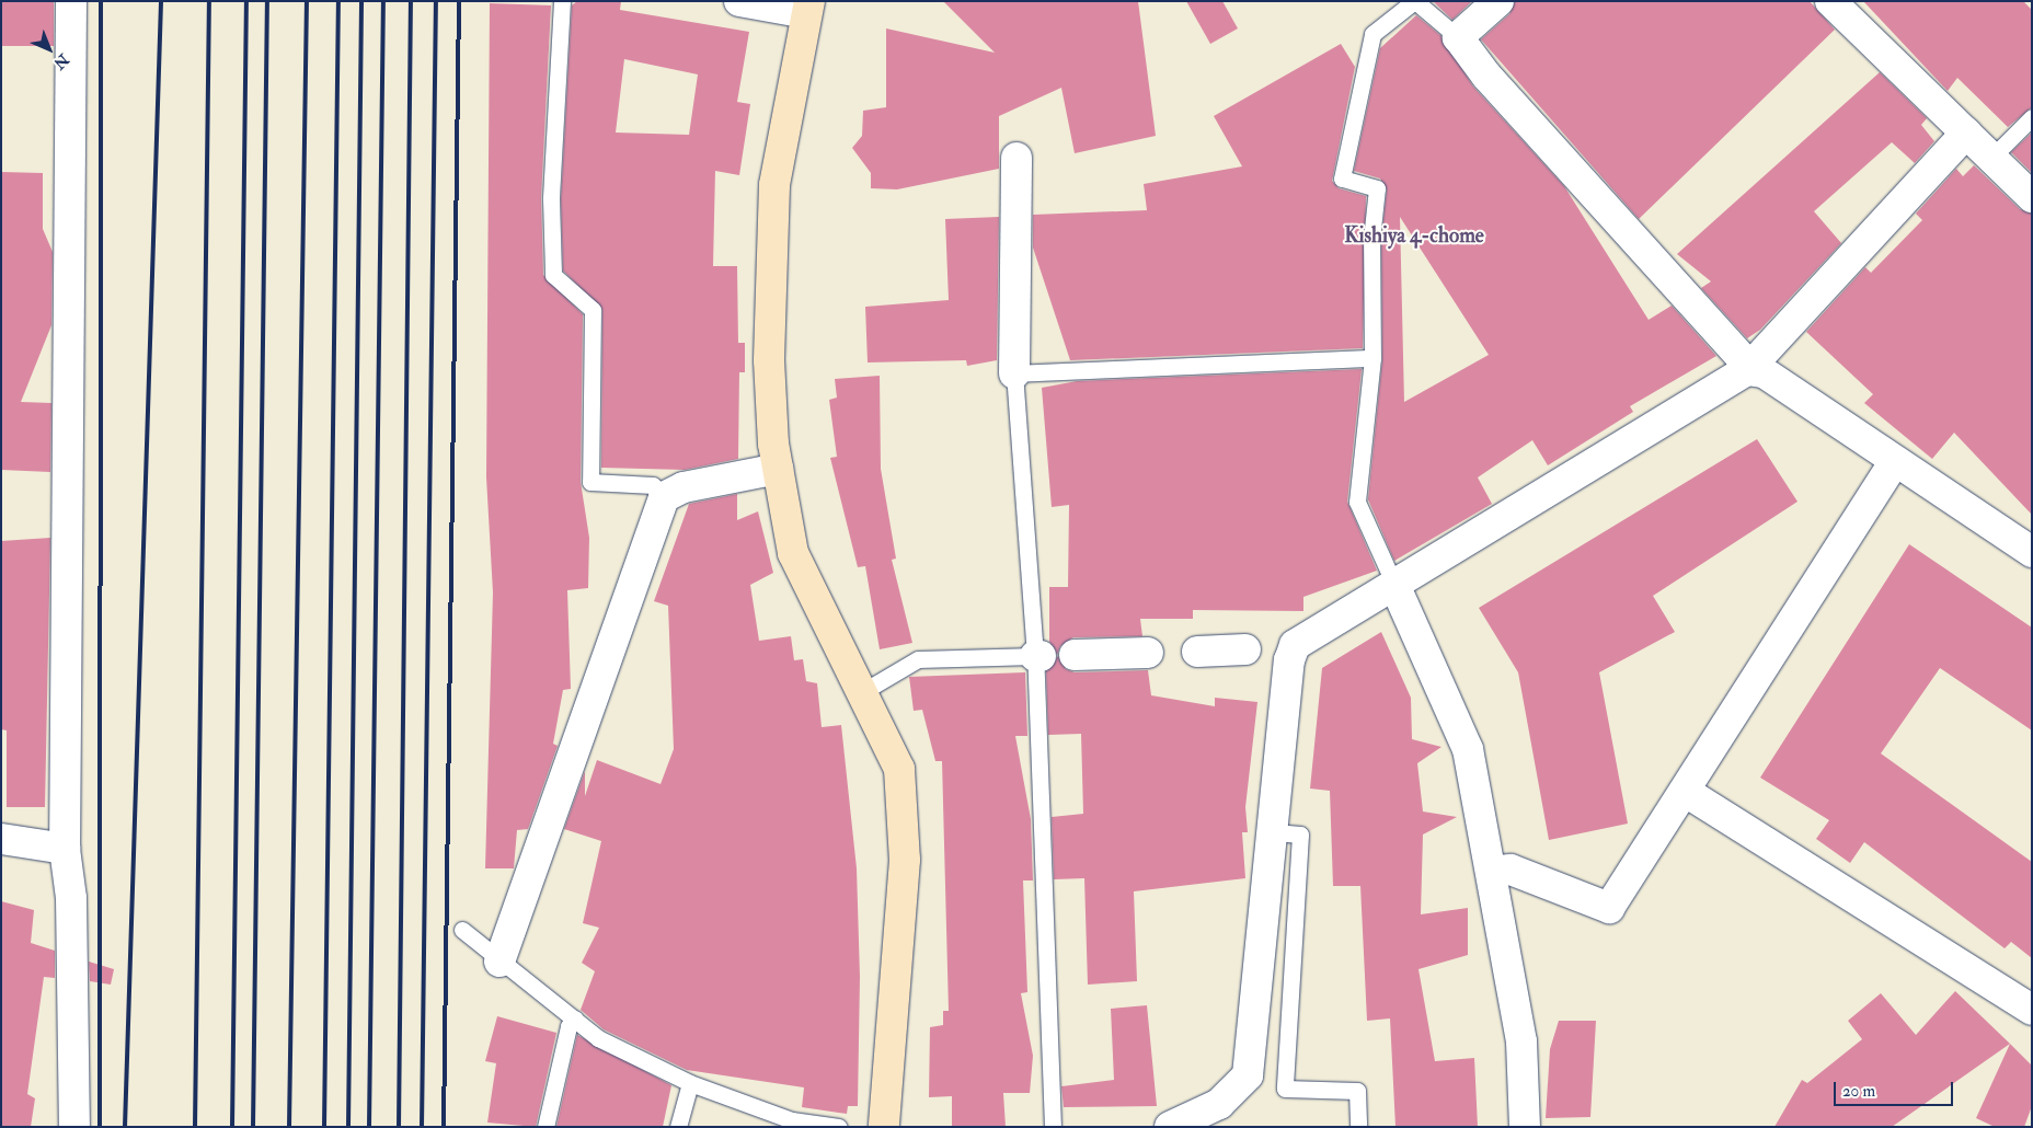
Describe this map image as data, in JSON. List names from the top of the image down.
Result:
{
  "districts": ["Kishiya 4-chome"],
  "scale_bar": "20 m",
  "north": "bottom right"
}
